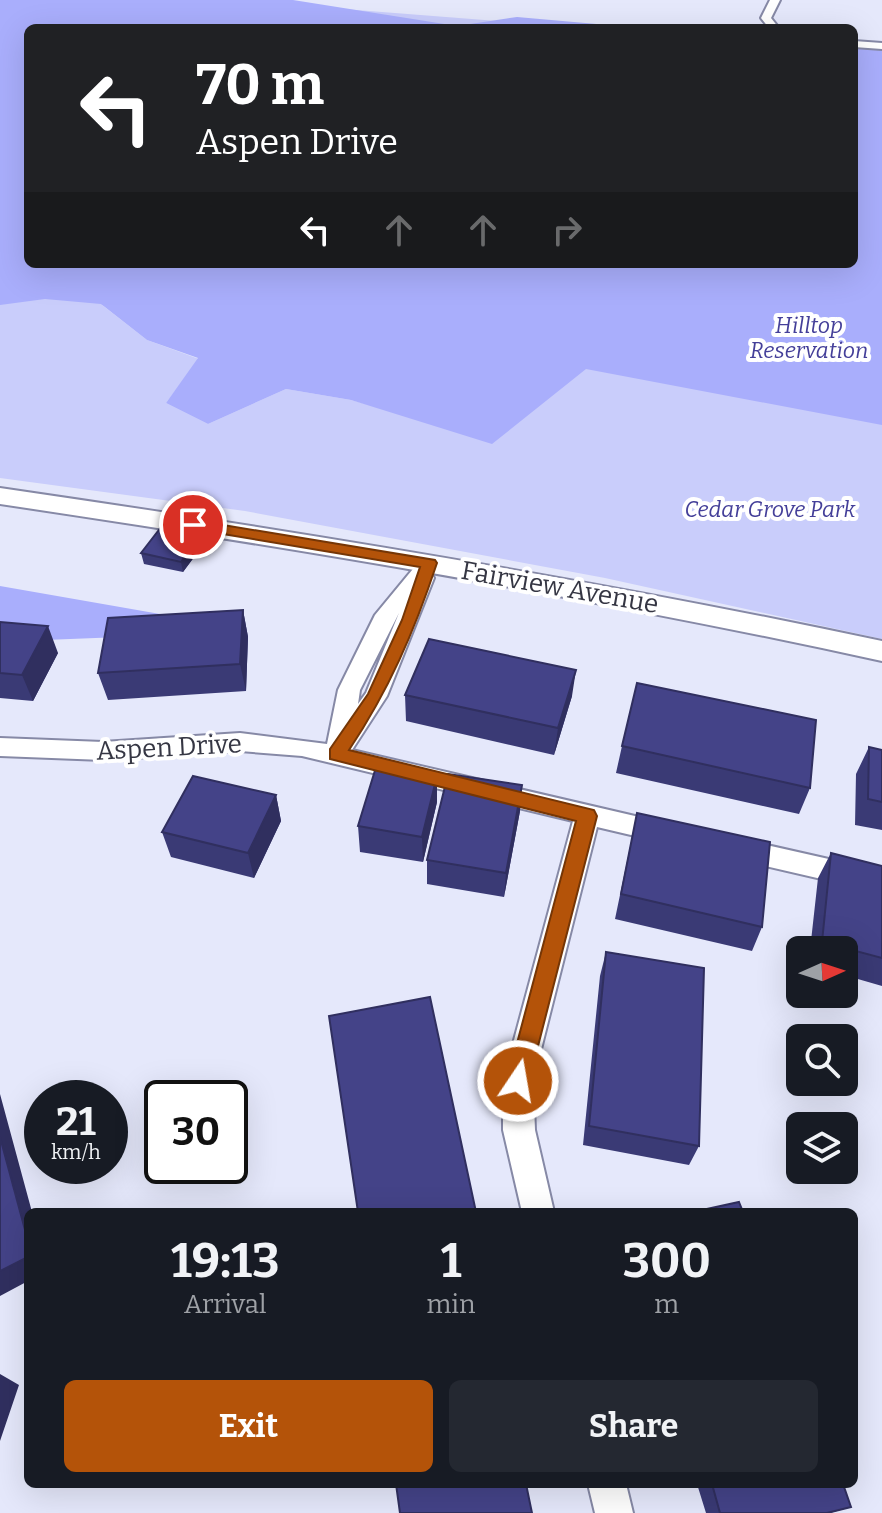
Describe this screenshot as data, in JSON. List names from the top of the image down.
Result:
{
  "streets": {
    "main road": ["Fairview Avenue"],
    "street": ["Aspen Drive"]
  },
  "parks": ["Hilltop Reservation", "Cedar Grove Park"],
  "north": "right",
  "page": {
    "turn": ["70 m", "Aspen Drive"],
    "speed": "21 km/h",
    "limit": "30",
    "eta": [
      "19:13",
      "Arrival",
      "1",
      "min",
      "300",
      "m"
    ],
    "buttons": ["Exit", "Share"]
  }
}
